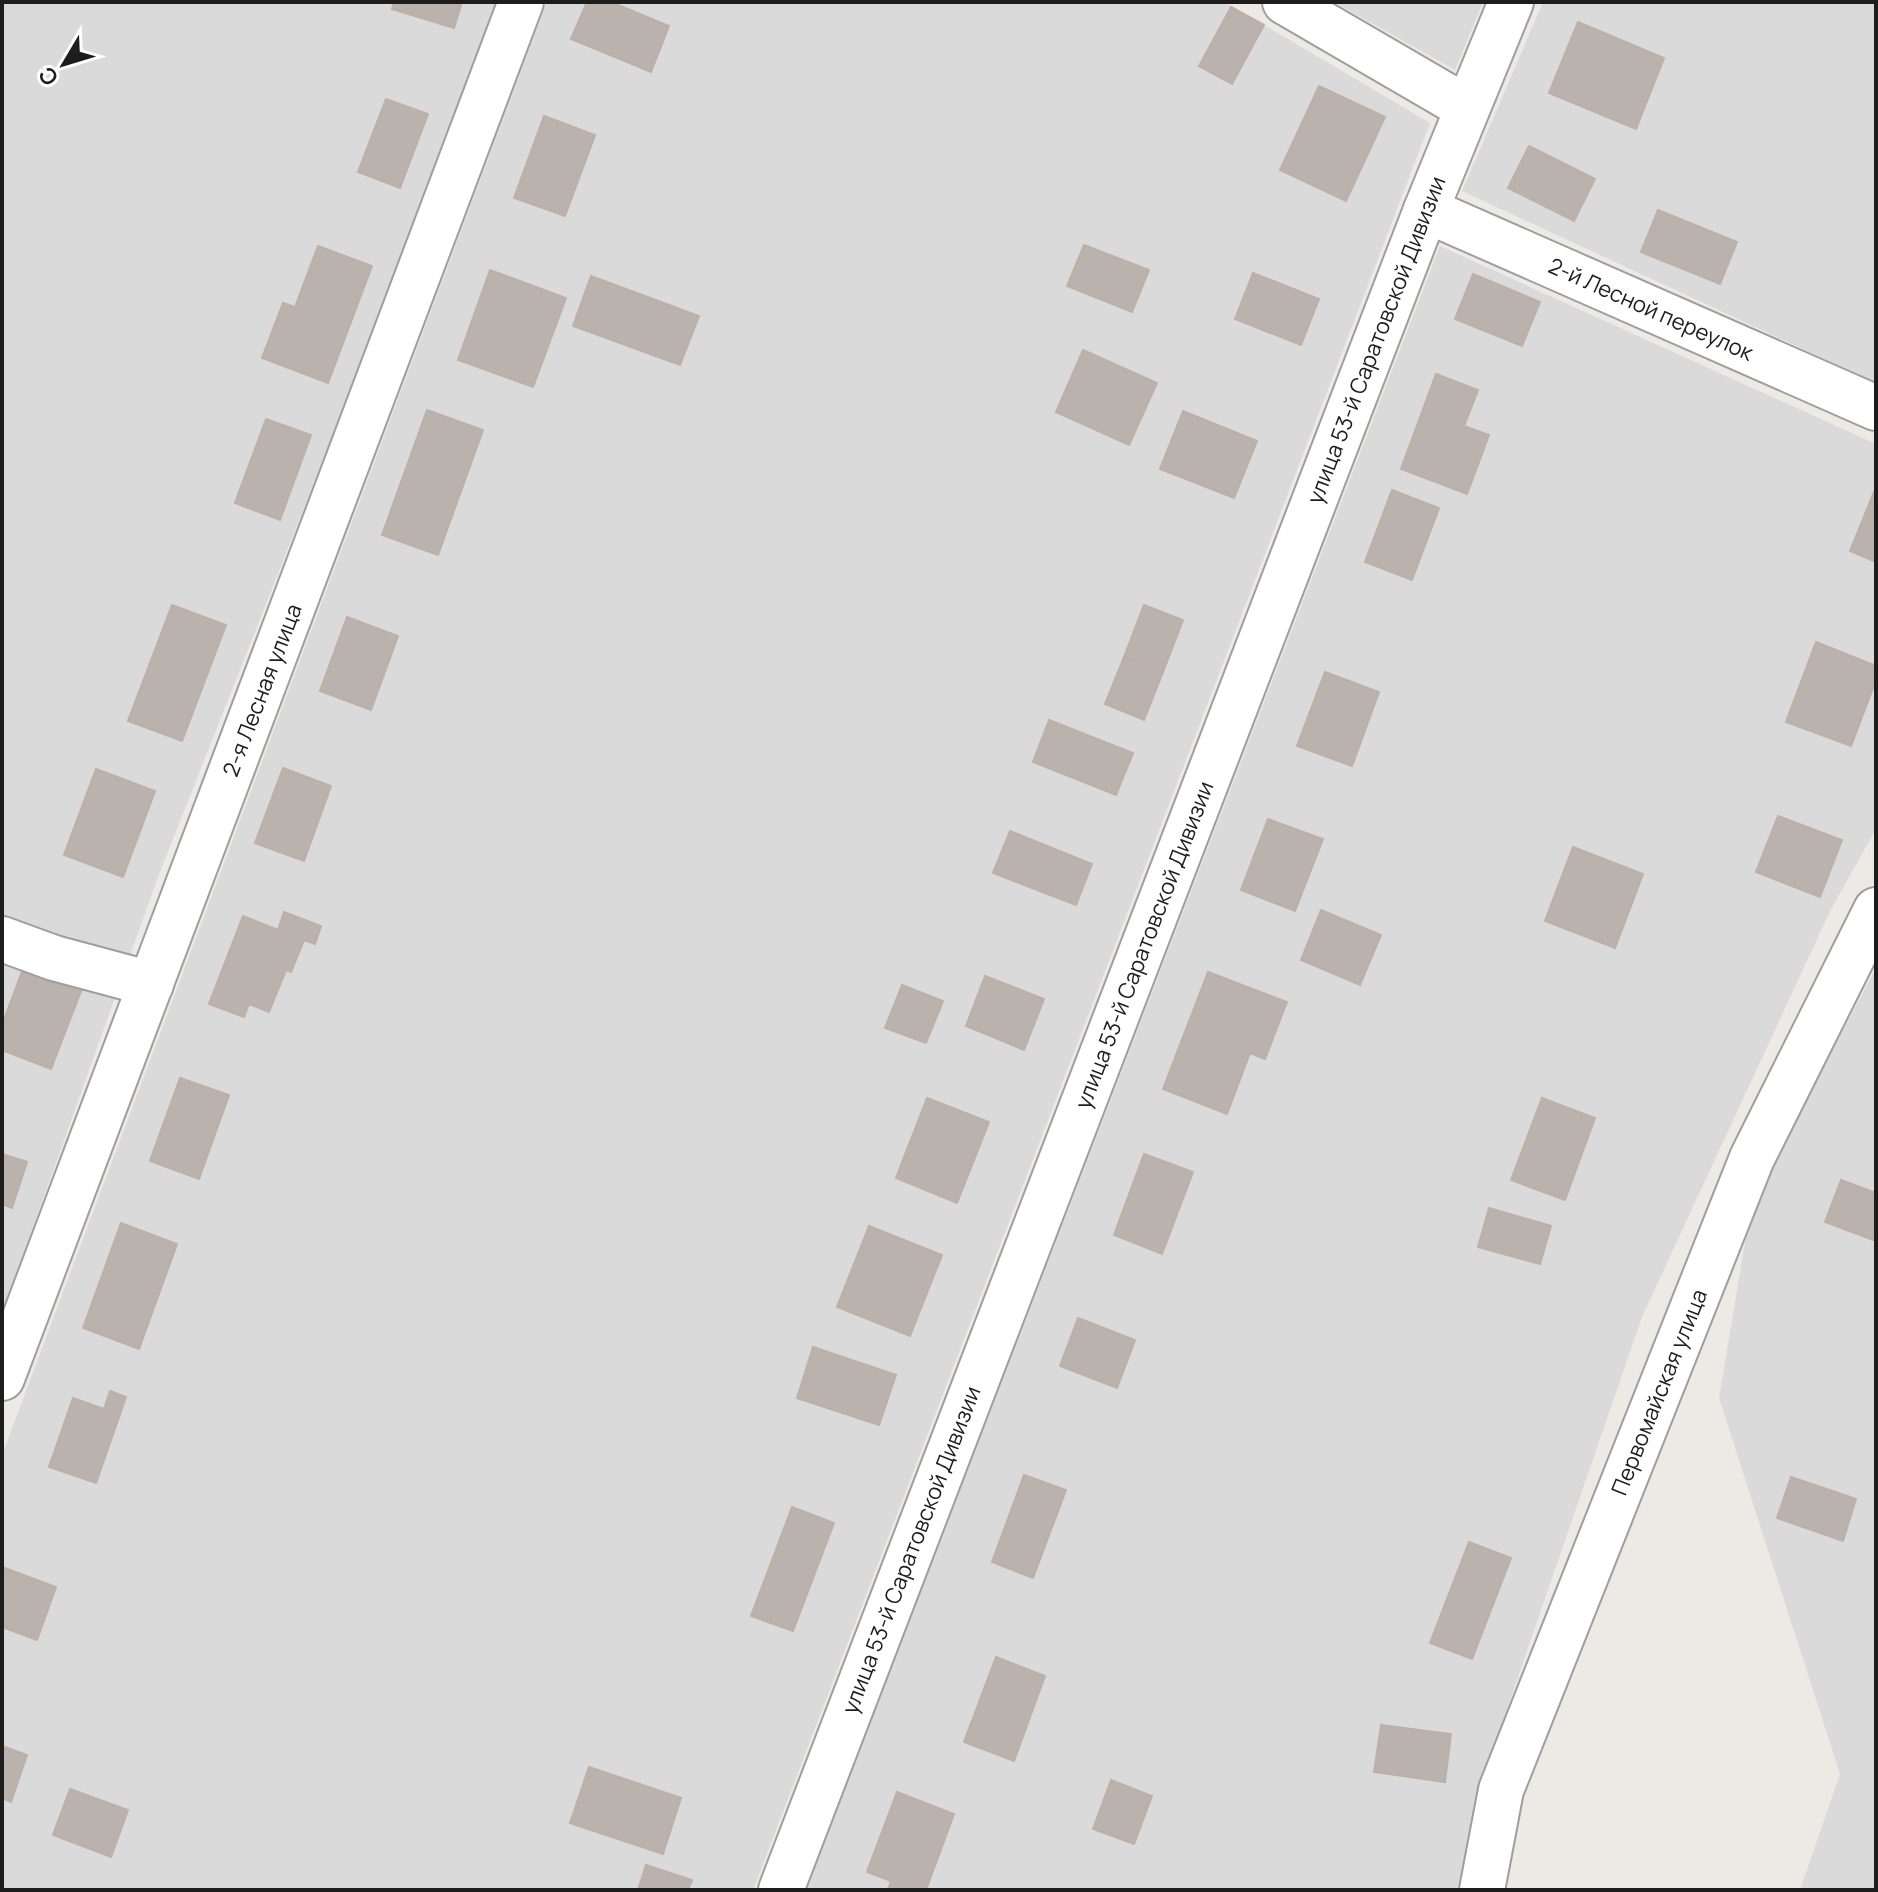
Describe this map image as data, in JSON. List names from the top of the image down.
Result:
{
  "streets": {
    "street": [
      "2-й Лесной переулок",
      "улица 53-й Саратовской Дивизии",
      "2-я Лесная улица",
      "Первомайская улица"
    ]
  },
  "crossings": [
    ["2-й Лесной переулок", "улица 53-й Саратовской Дивизии"]
  ],
  "north": "bottom left"
}
